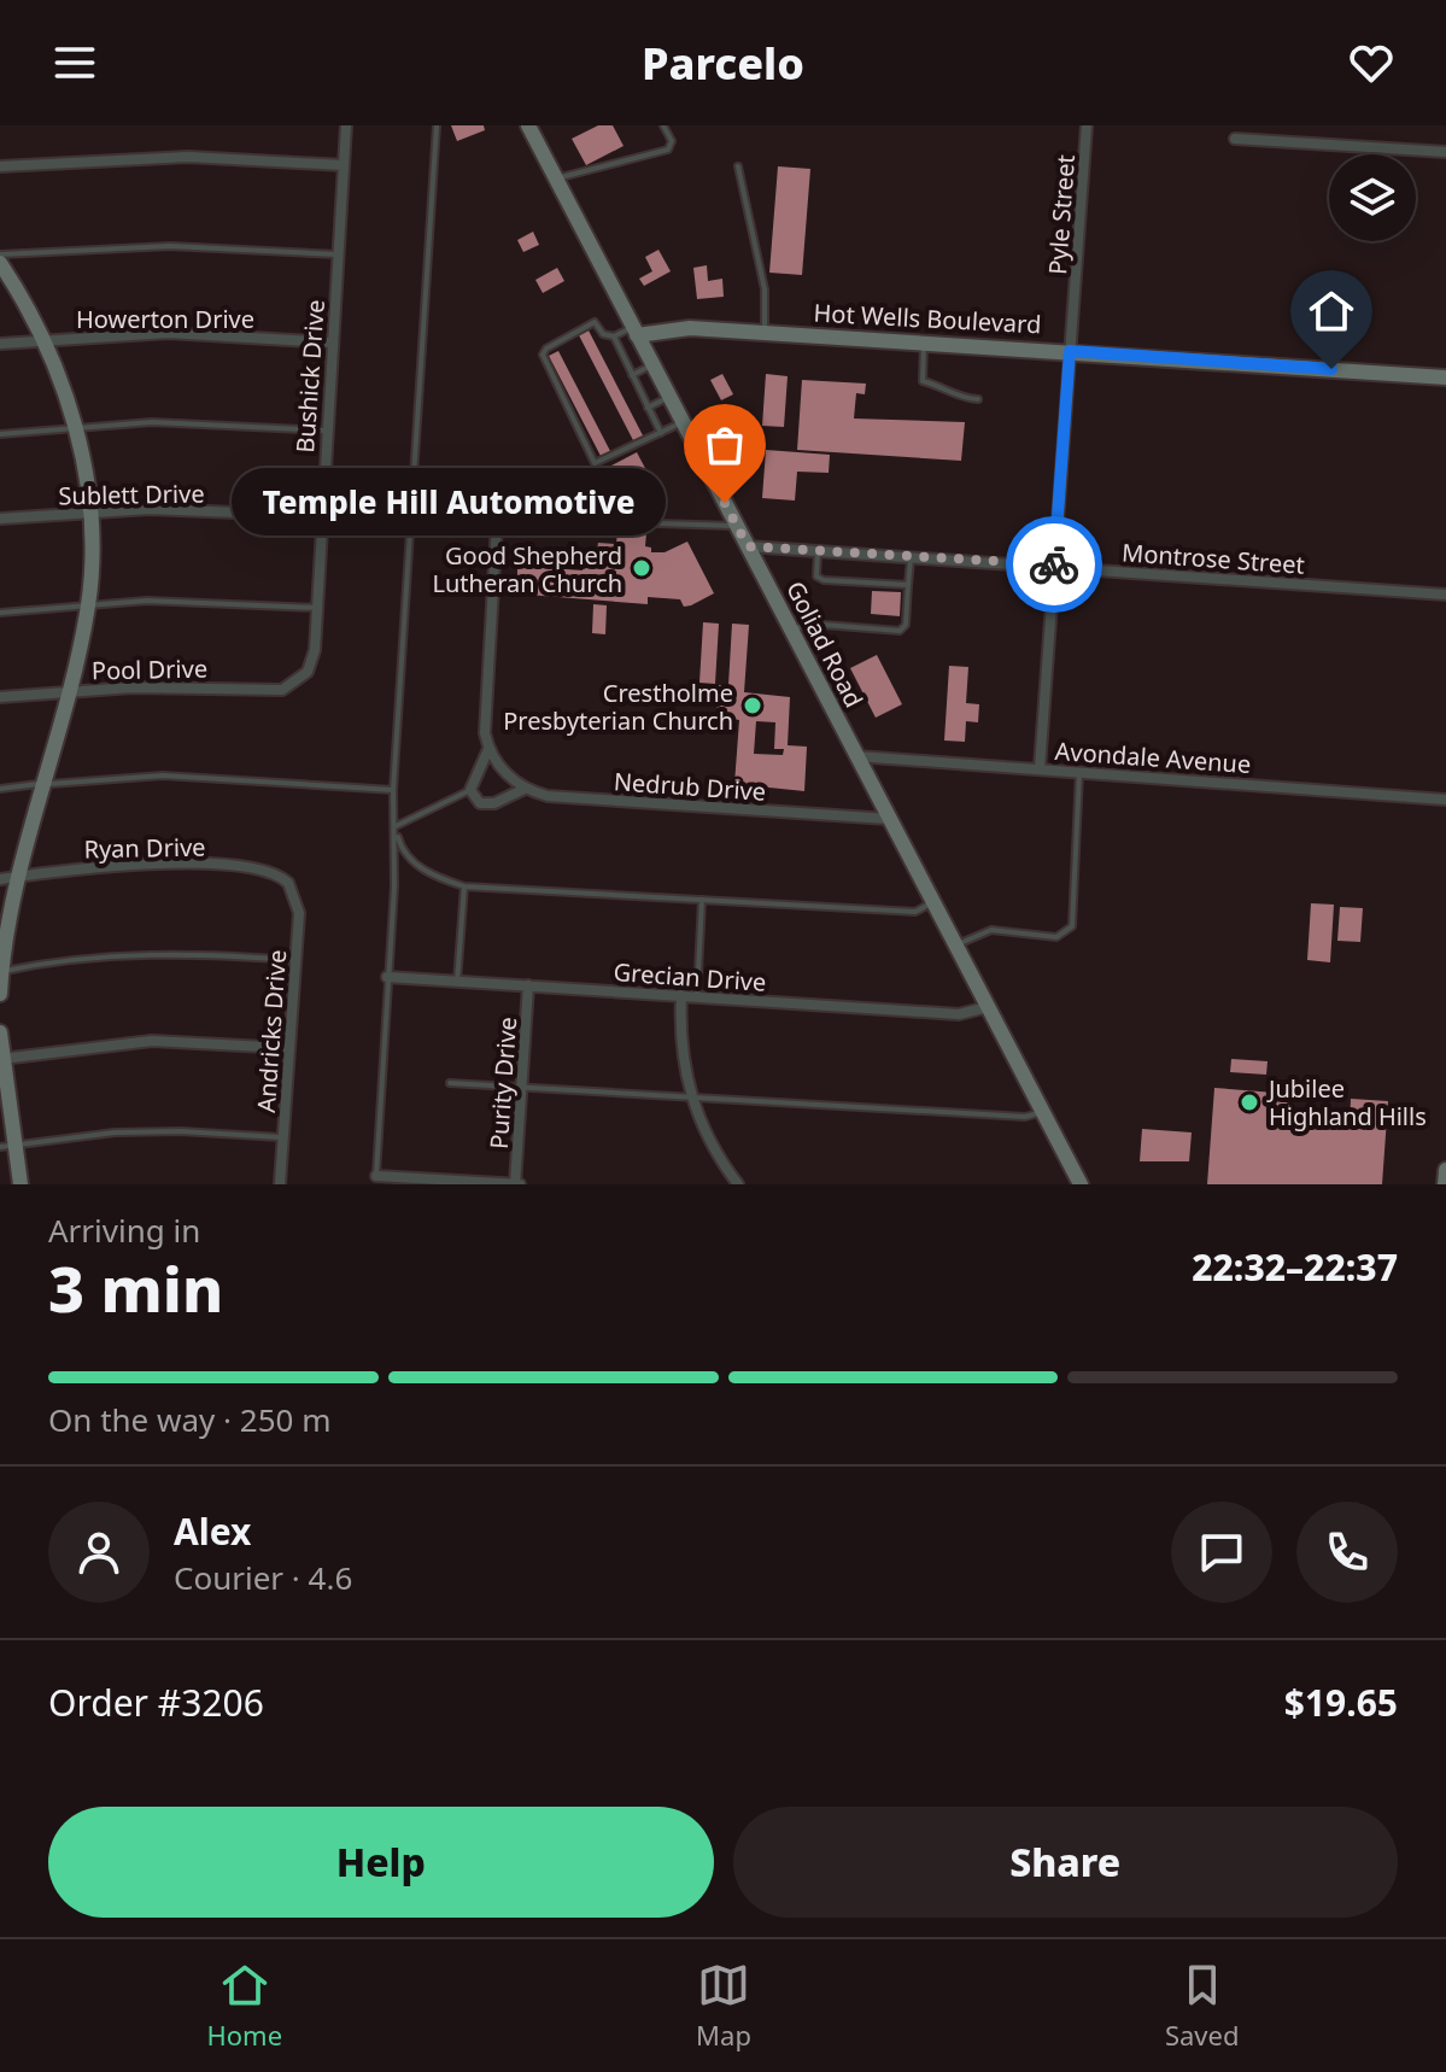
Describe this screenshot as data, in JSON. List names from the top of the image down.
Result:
{
  "streets": {
    "street": [
      "Pyle Street",
      "Howerton Drive",
      "Hot Wells Boulevard",
      "Bushick Drive",
      "Sublett Drive",
      "Montrose Street",
      "Goliad Road",
      "Pool Drive",
      "Avondale Avenue",
      "Nedrub Drive",
      "Ryan Drive",
      "Grecian Drive",
      "Andricks Drive",
      "Purity Drive"
    ]
  },
  "crossings": [
    ["Pyle Street", "Hot Wells Boulevard"],
    ["Pyle Street", "Montrose Street"],
    ["Pyle Street", "Avondale Avenue"],
    ["Howerton Drive", "Bushick Drive"],
    ["Hot Wells Boulevard", "Goliad Road"],
    ["Bushick Drive", "Sublett Drive"],
    ["Bushick Drive", "Pool Drive"],
    ["Montrose Street", "Goliad Road"],
    ["Goliad Road", "Avondale Avenue"],
    ["Goliad Road", "Nedrub Drive"],
    ["Goliad Road", "Grecian Drive"],
    ["Ryan Drive", "Andricks Drive"],
    ["Grecian Drive", "Purity Drive"]
  ],
  "places": [
    "Temple Hill Automotive",
    "Good Shepherd Lutheran Church",
    "Crestholme Presbyterian Church",
    "Jubilee Highland Hills"
  ],
  "page": {
    "header": "Parcelo",
    "bubble": "Temple Hill Automotive",
    "heading": ["3 min", "Arriving in", "22:32–22:37"],
    "panel": [
      "Alex",
      "Courier · 4.6",
      "Order #3206",
      "$19.65"
    ],
    "bar": "On the way · 250 m",
    "buttons": ["Help", "Share"],
    "tabs": ["Home", "Map", "Saved"]
  }
}
